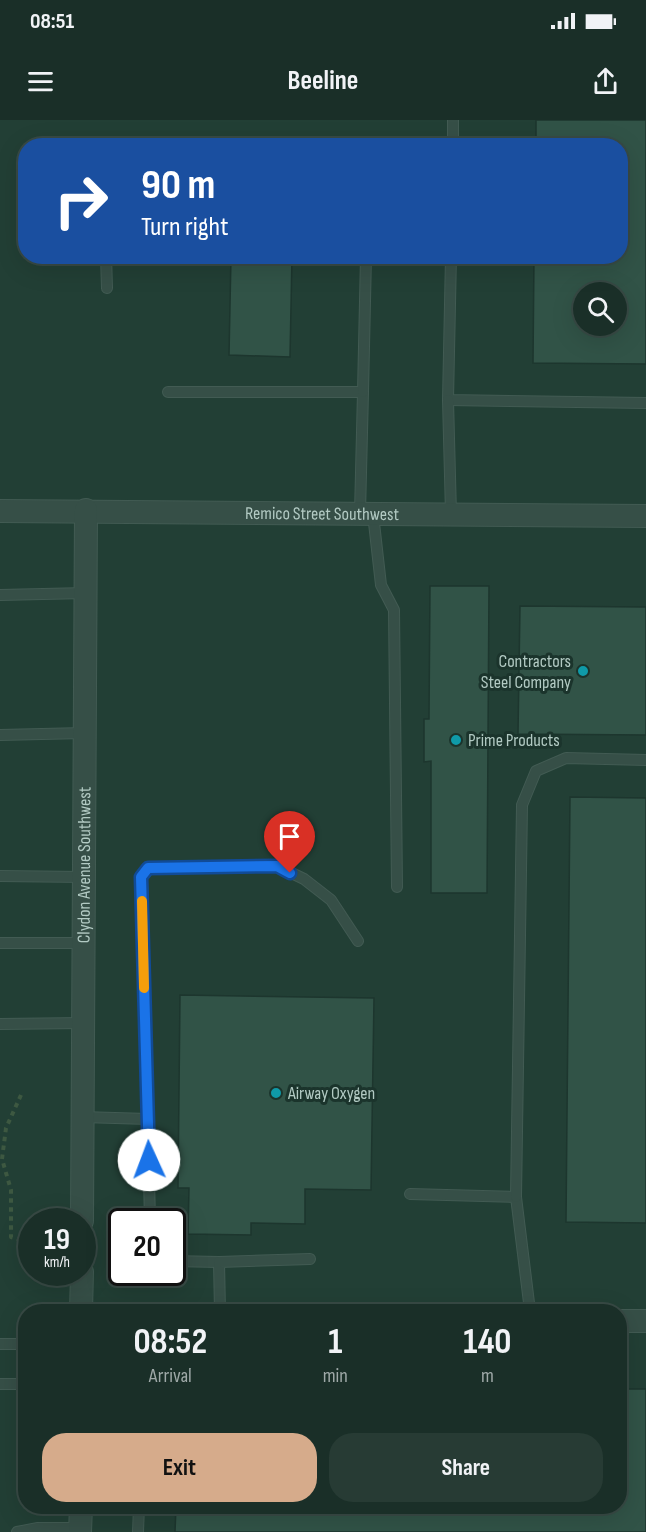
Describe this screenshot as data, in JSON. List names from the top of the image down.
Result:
{
  "streets": {
    "street": ["Remico Street Southwest", "Clydon Avenue Southwest"]
  },
  "crossings": [
    ["Remico Street Southwest", "Clydon Avenue Southwest"]
  ],
  "places": ["Contractors Steel Company", "Prime Products", "Airway Oxygen"],
  "page": {
    "status": "08:51",
    "header": "Beeline",
    "turn": ["90 m", "Turn right"],
    "speed": "19 km/h",
    "limit": "20",
    "eta": [
      "08:52",
      "Arrival",
      "1",
      "min",
      "140",
      "m"
    ],
    "buttons": ["Exit", "Share"]
  }
}
